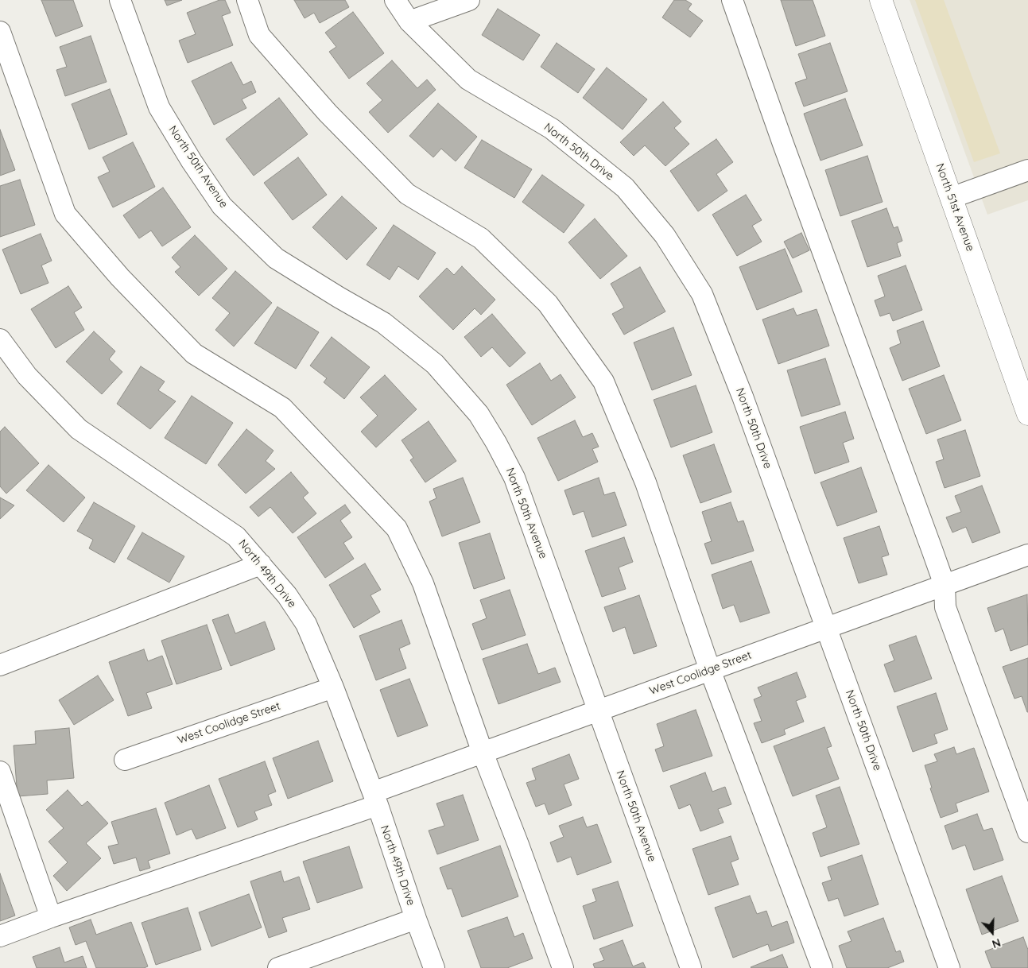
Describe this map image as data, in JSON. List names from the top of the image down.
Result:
{
  "streets": {
    "main road": ["North 51st Avenue"],
    "street": [
      "North 50th Drive",
      "North 50th Avenue",
      "North 49th Drive",
      "West Coolidge Street"
    ]
  },
  "crossings": [
    ["North 50th Drive", "West Coolidge Street"],
    ["North 50th Avenue", "West Coolidge Street"],
    ["North 49th Drive", "West Coolidge Street"]
  ],
  "north": "bottom"
}
